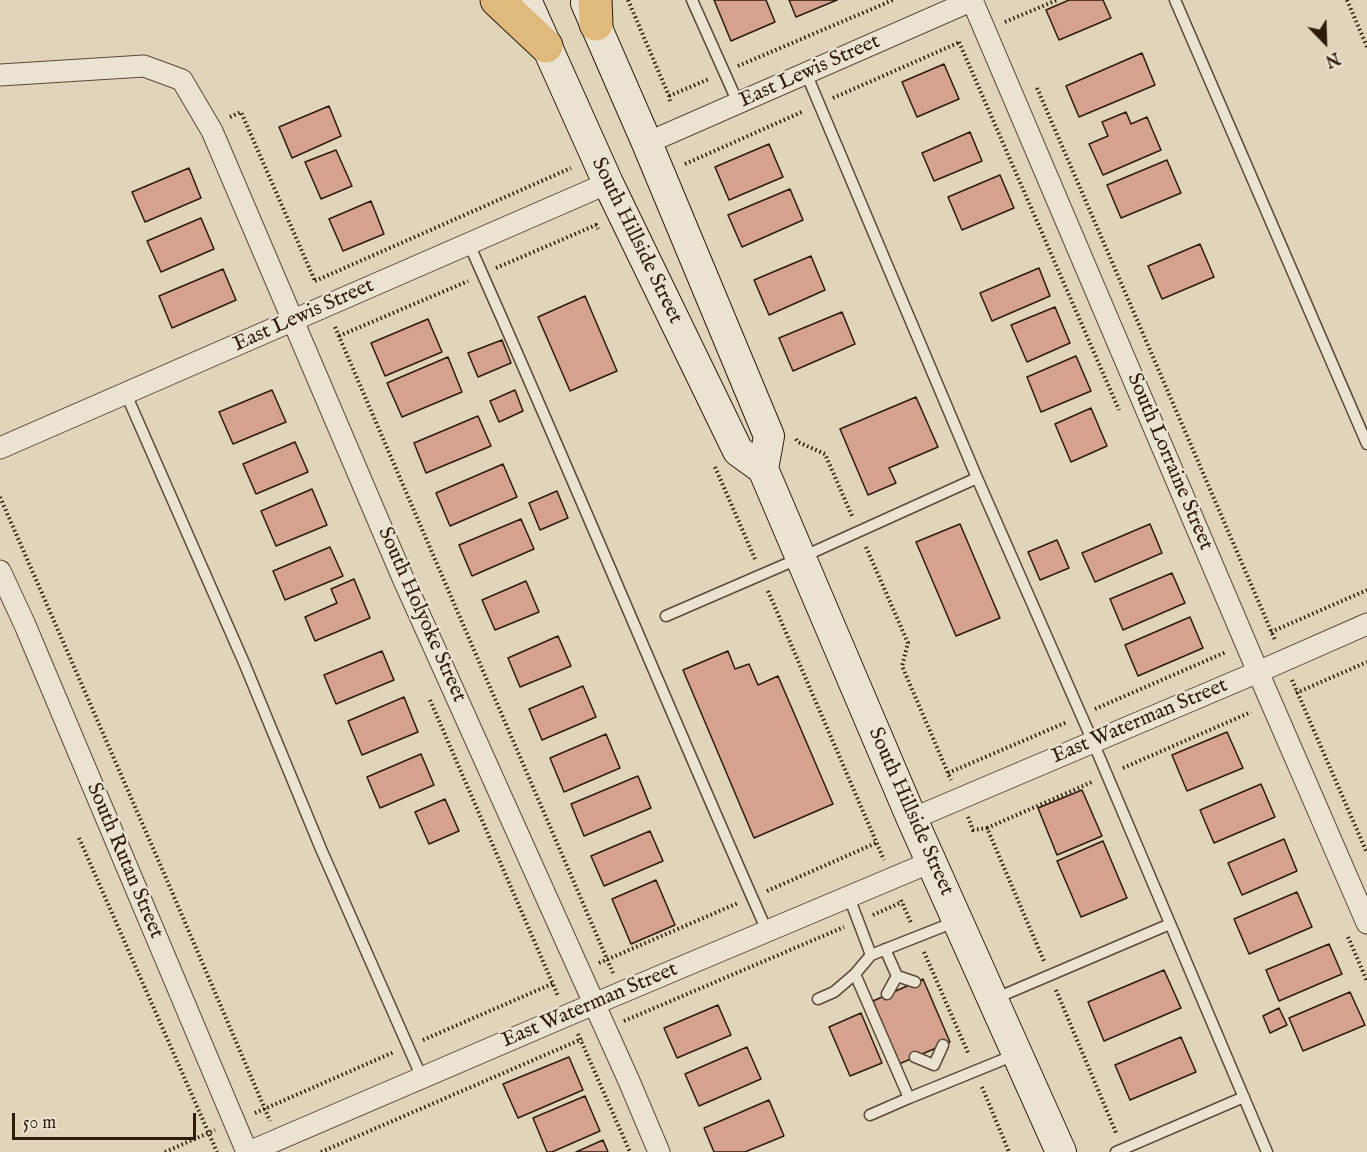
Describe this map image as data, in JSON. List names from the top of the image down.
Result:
{
  "streets": {
    "main road": ["South Hillside Street"],
    "street": [
      "East Lewis Street",
      "South Lorraine Street",
      "South Holyoke Street",
      "East Waterman Street",
      "South Rutan Street"
    ]
  },
  "crossings": [
    ["East Lewis Street", "South Hillside Street"],
    ["East Lewis Street", "South Lorraine Street"],
    ["East Lewis Street", "South Holyoke Street"],
    ["South Hillside Street", "East Waterman Street"],
    ["South Lorraine Street", "East Waterman Street"],
    ["South Holyoke Street", "East Waterman Street"],
    ["East Waterman Street", "South Rutan Street"]
  ],
  "scale_bar": "50 m",
  "north": "bottom right"
}
